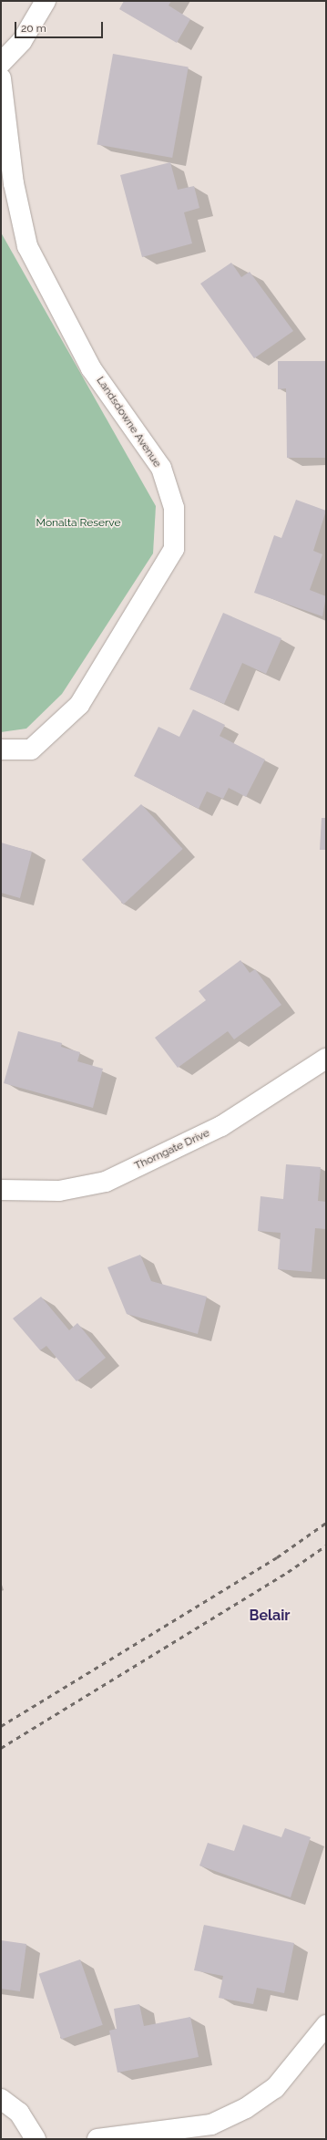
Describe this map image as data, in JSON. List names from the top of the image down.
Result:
{
  "streets": {
    "street": ["Landsdowne Avenue", "Thorngate Drive"]
  },
  "districts": ["Belair"],
  "parks": ["Monalta Reserve"],
  "scale_bar": "20 m"
}
